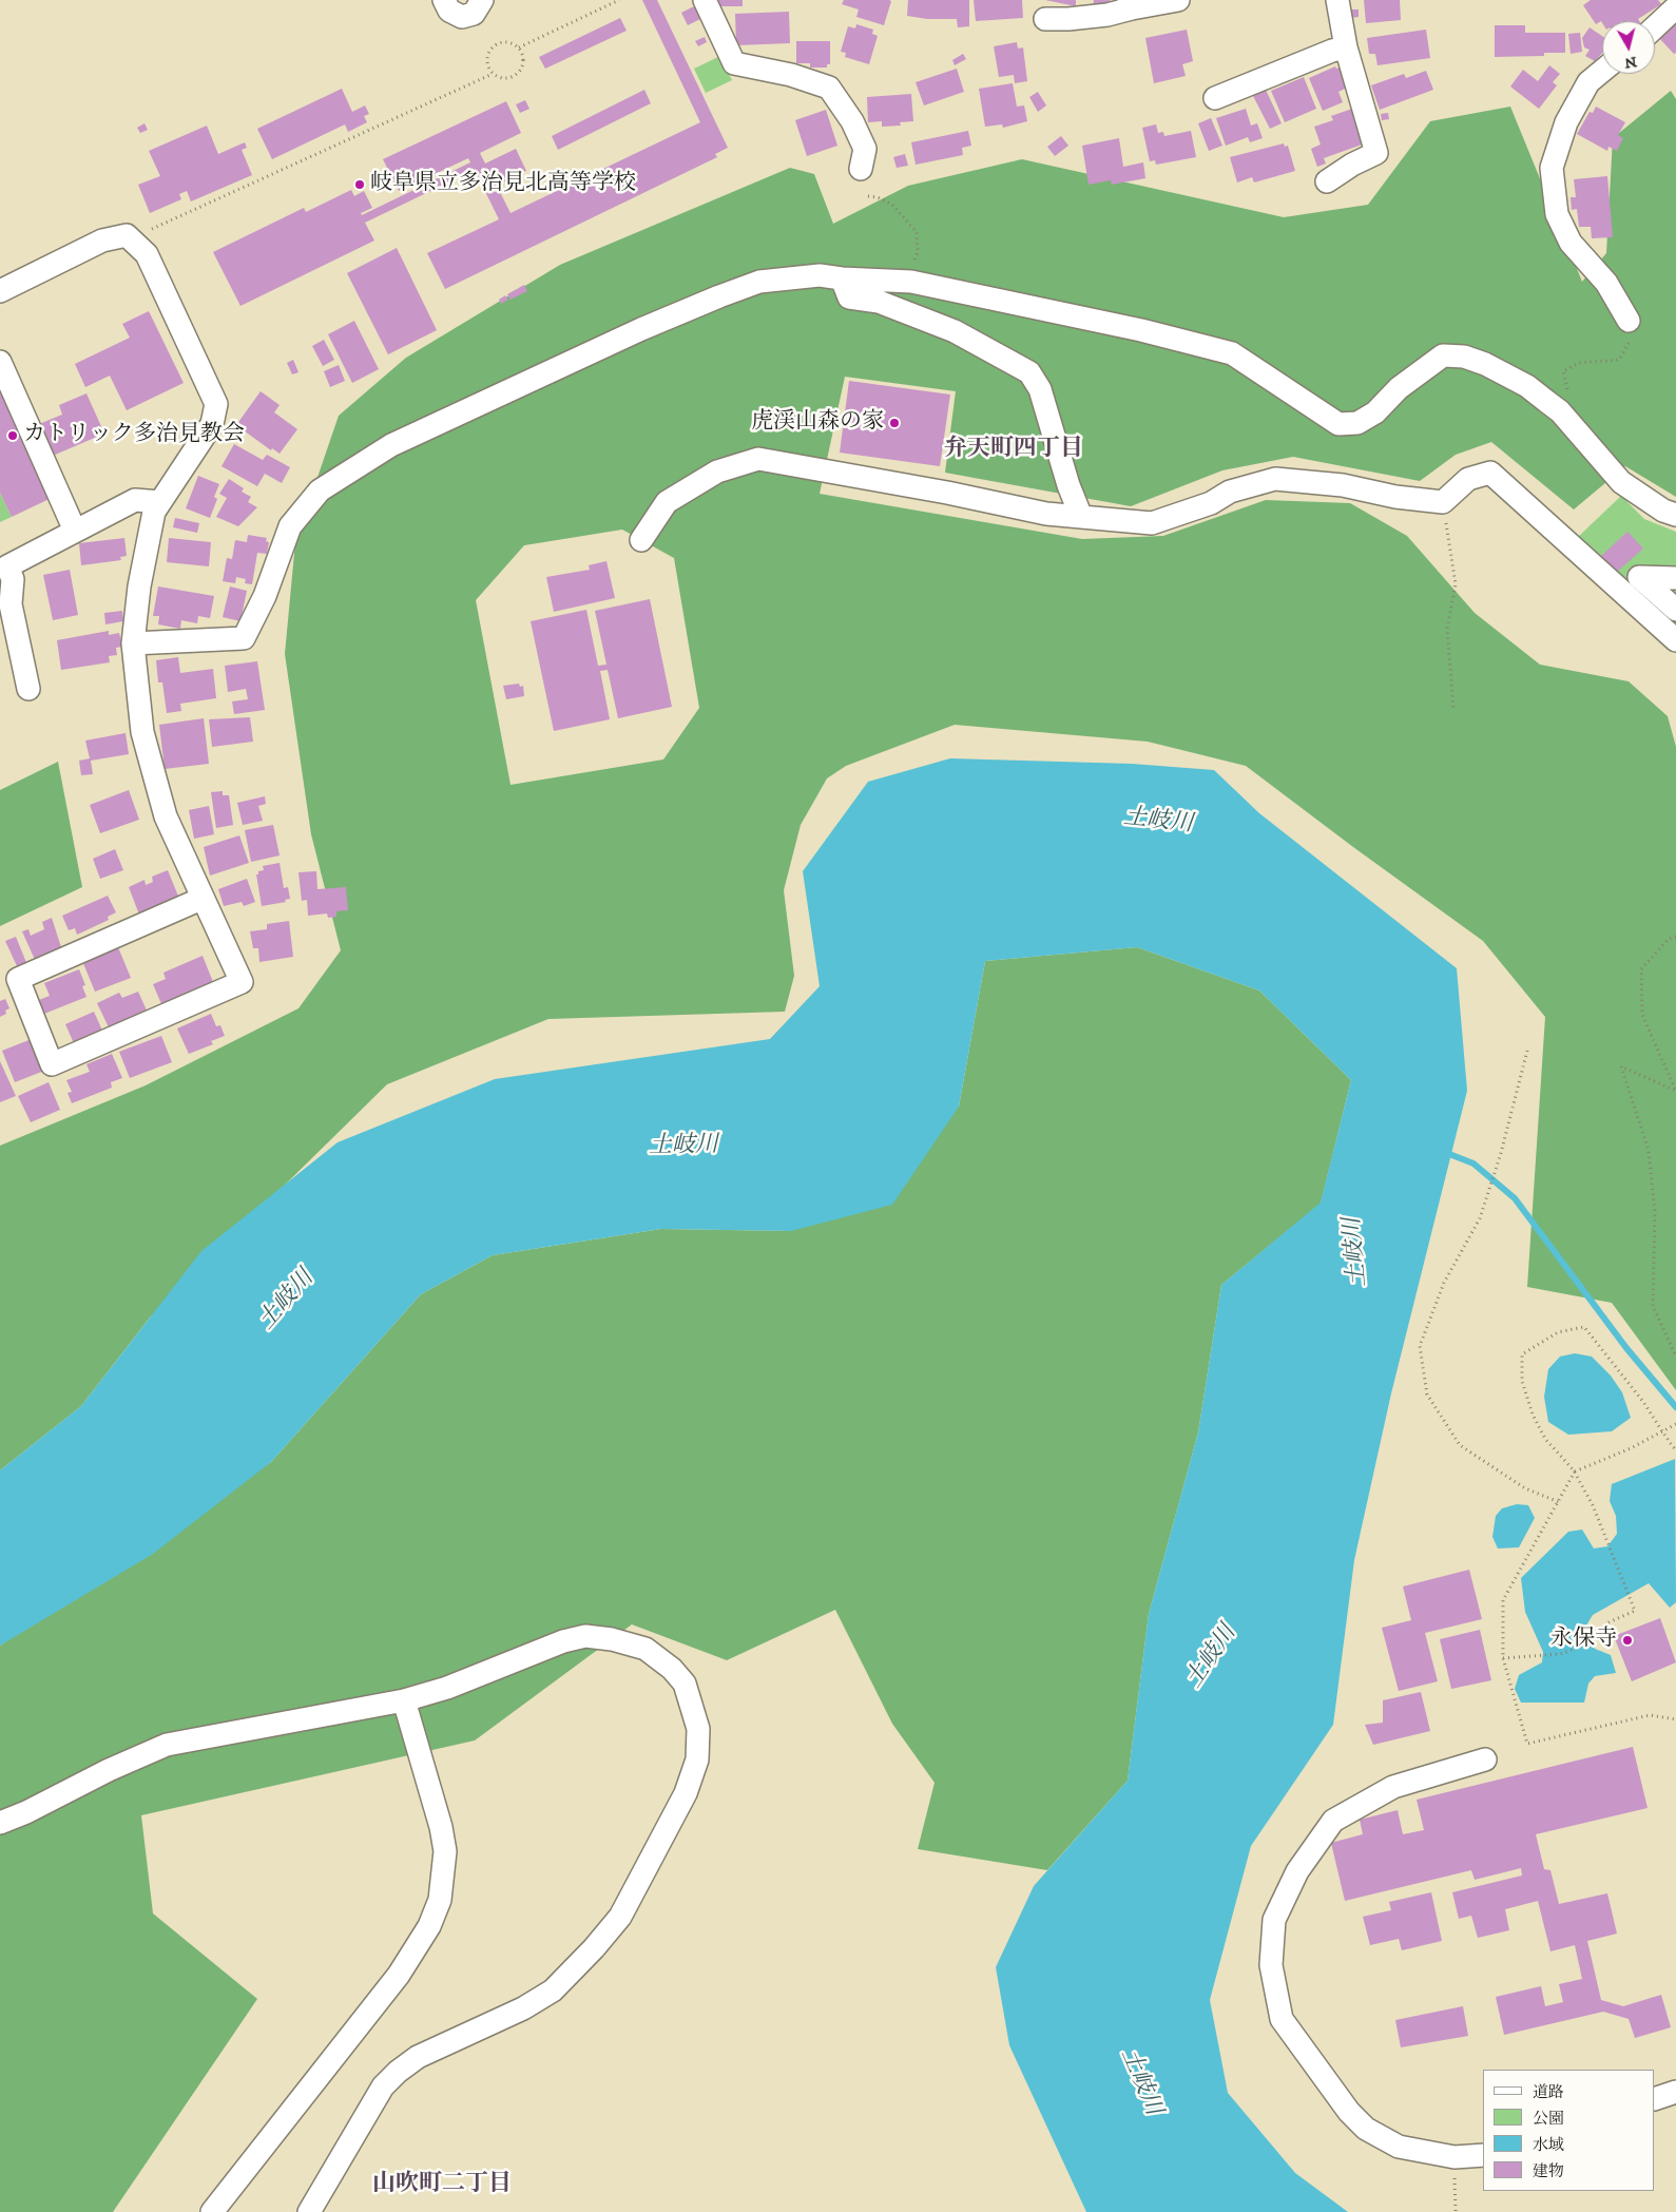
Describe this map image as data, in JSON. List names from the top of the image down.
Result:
{
  "districts": ["弁天町四丁目", "山吹町二丁目"],
  "water": ["土岐川"],
  "places": [
    "岐阜県立多治見北高等学校",
    "虎渓山森の家",
    "カトリック多治見教会",
    "永保寺"
  ],
  "legend": [
    "道路",
    "公園",
    "水域",
    "建物"
  ],
  "north": "bottom"
}
